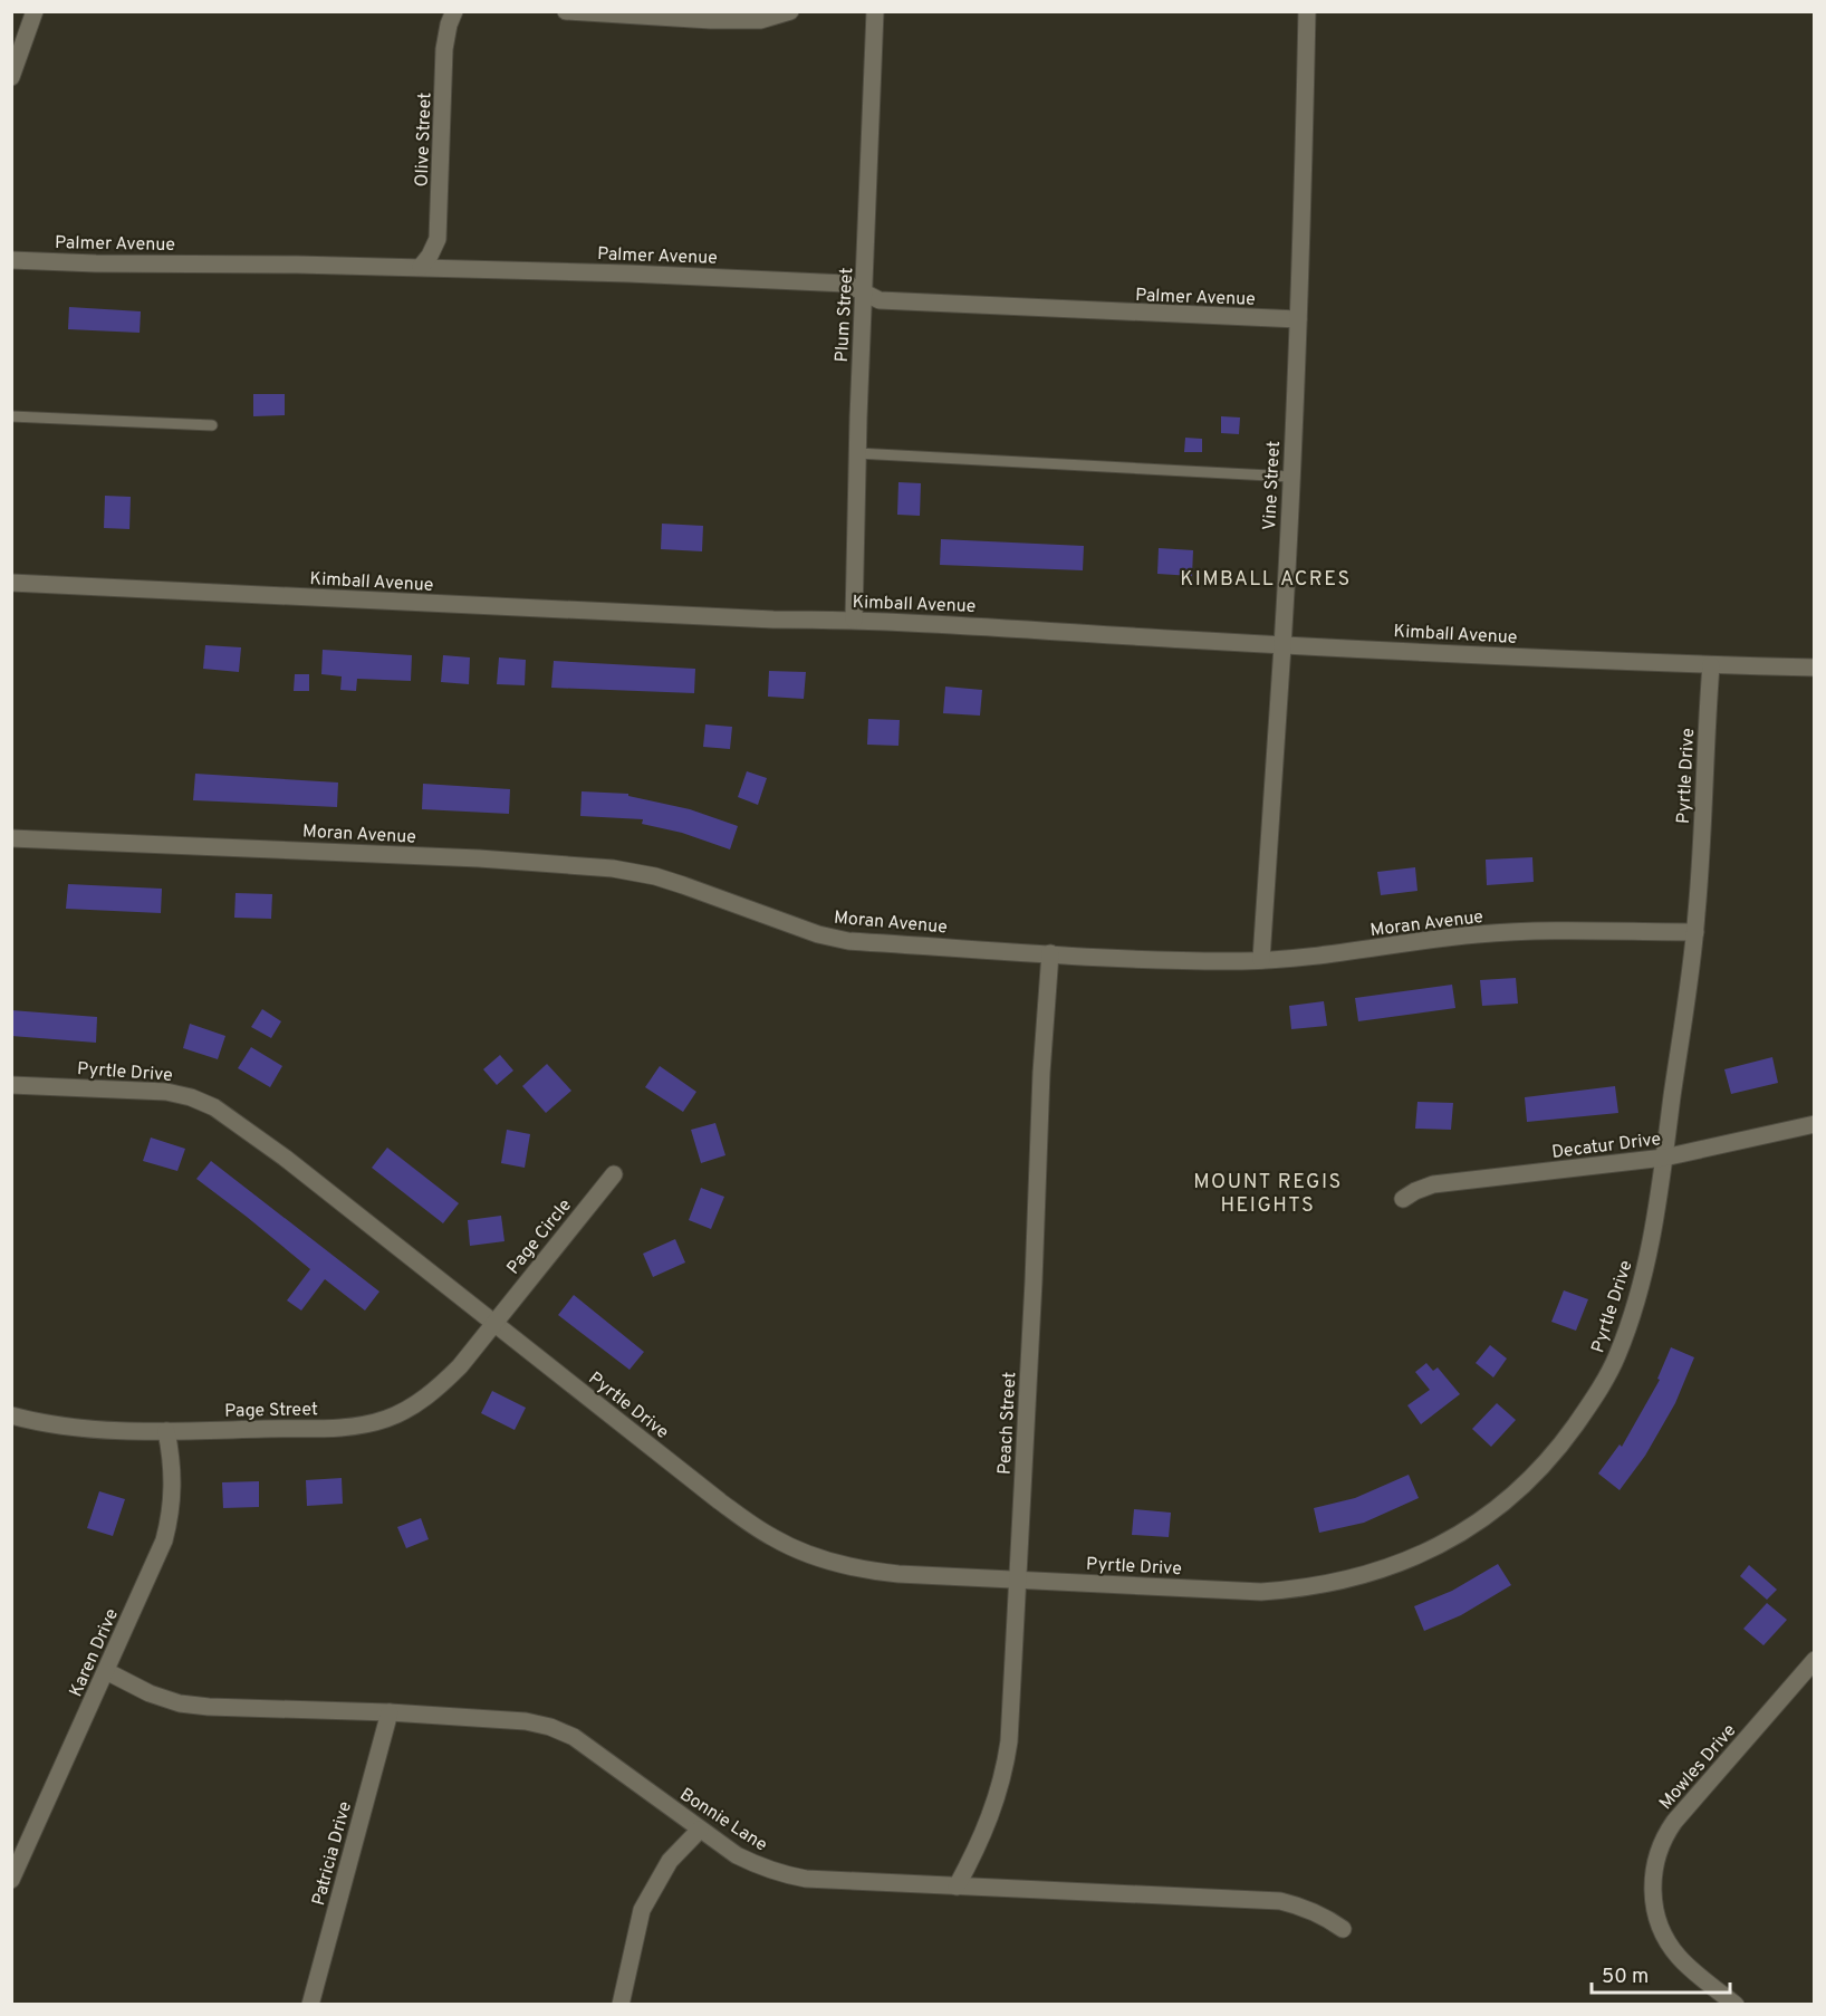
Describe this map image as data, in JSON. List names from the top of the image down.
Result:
{
  "streets": {
    "street": [
      "Olive Street",
      "Palmer Avenue",
      "Plum Street",
      "Vine Street",
      "Kimball Avenue",
      "Pyrtle Drive",
      "Moran Avenue",
      "Decatur Drive",
      "Page Circle",
      "Page Street",
      "Peach Street",
      "Karen Drive",
      "Mowles Drive",
      "Bonnie Lane",
      "Patricia Drive"
    ]
  },
  "crossings": [
    ["Olive Street", "Palmer Avenue"],
    ["Palmer Avenue", "Plum Street"],
    ["Palmer Avenue", "Vine Street"],
    ["Plum Street", "Kimball Avenue"],
    ["Vine Street", "Kimball Avenue"],
    ["Vine Street", "Moran Avenue"],
    ["Kimball Avenue", "Pyrtle Drive"],
    ["Pyrtle Drive", "Moran Avenue"],
    ["Pyrtle Drive", "Decatur Drive"],
    ["Pyrtle Drive", "Page Circle"],
    ["Pyrtle Drive", "Page Street"],
    ["Pyrtle Drive", "Peach Street"],
    ["Moran Avenue", "Peach Street"],
    ["Page Circle", "Page Street"],
    ["Page Street", "Karen Drive"],
    ["Peach Street", "Bonnie Lane"],
    ["Karen Drive", "Bonnie Lane"],
    ["Bonnie Lane", "Patricia Drive"]
  ],
  "districts": ["KIMBALL ACRES", "MOUNT REGIS HEIGHTS"],
  "scale_bar": "50 m"
}
